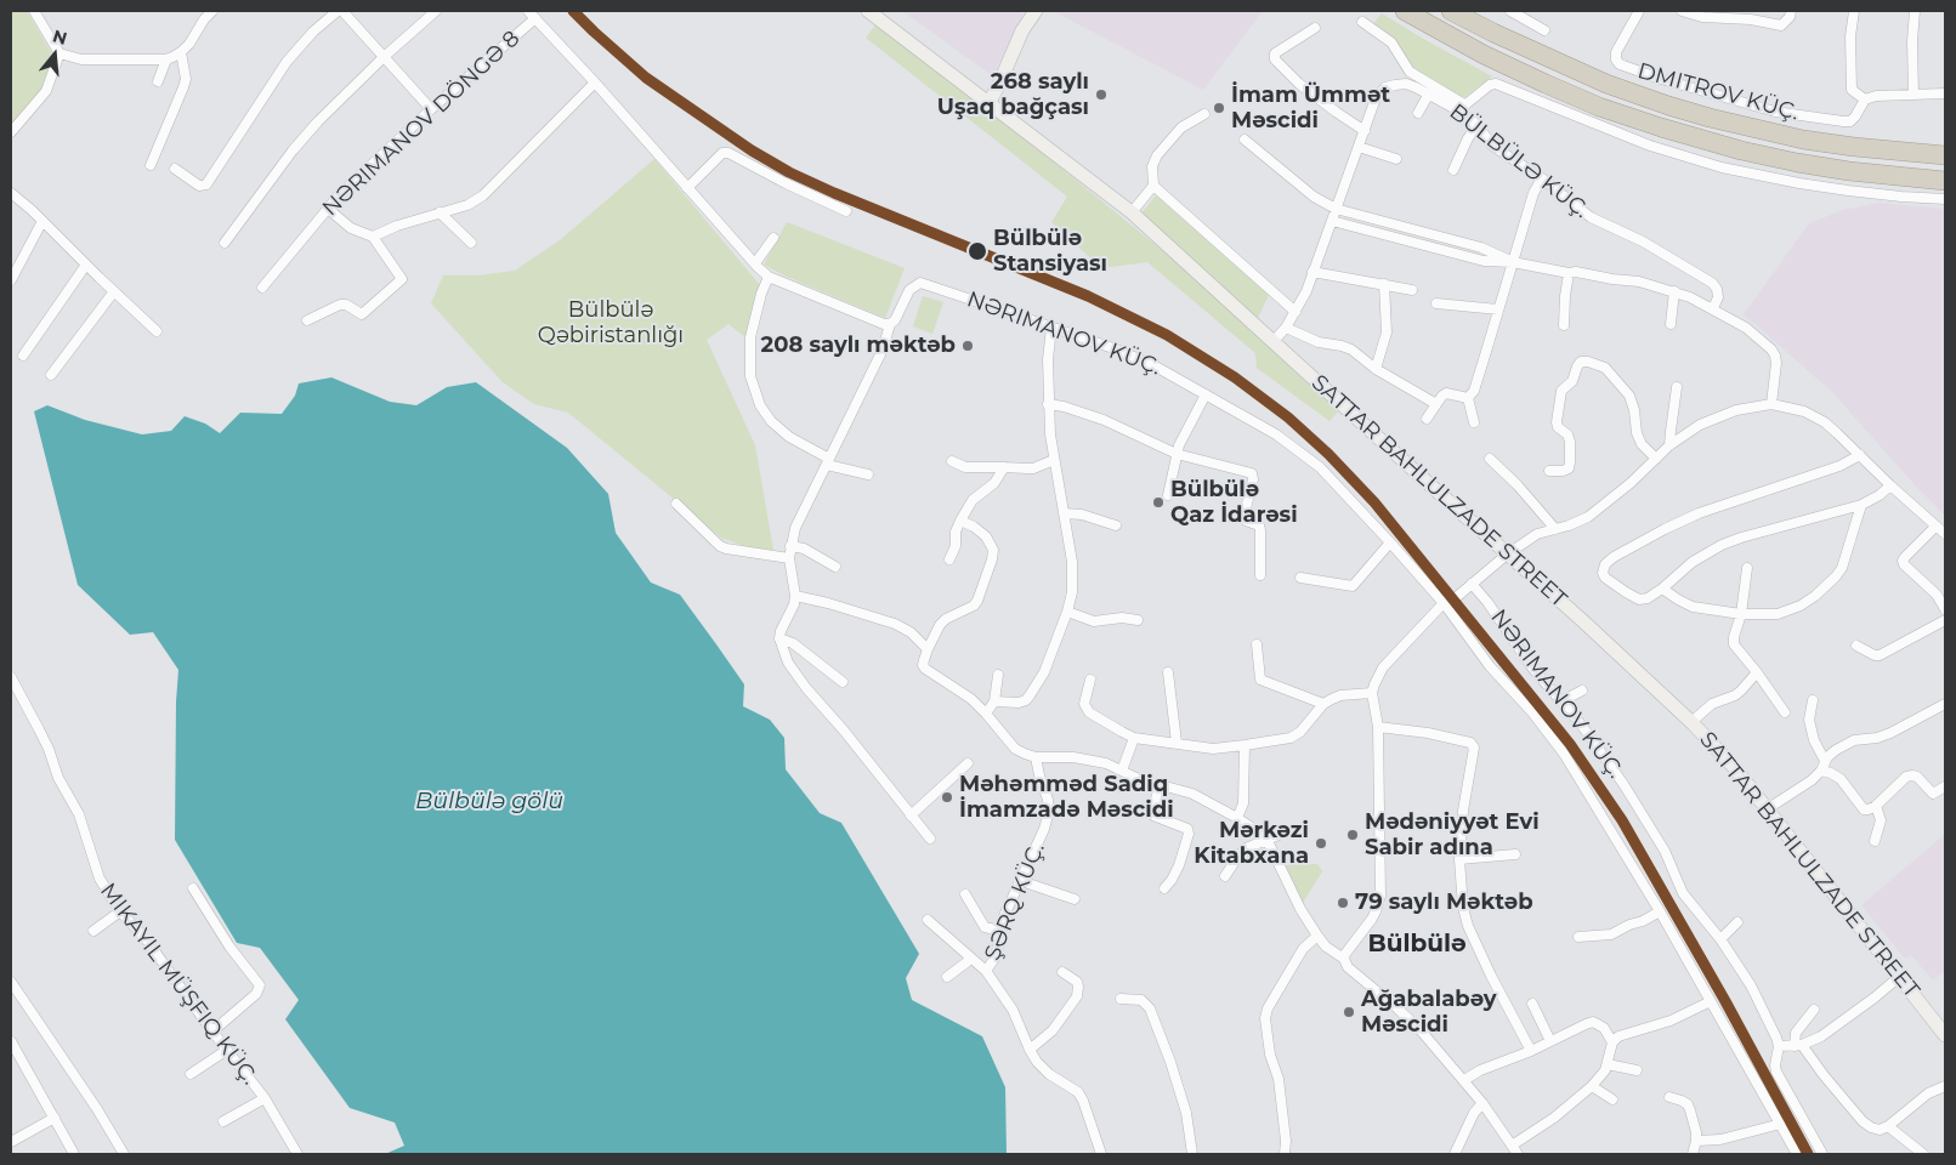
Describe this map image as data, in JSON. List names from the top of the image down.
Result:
{
  "streets": {
    "main road": ["SATTAR BAHLULZADE STREET"],
    "street": [
      "DMITROV KÜÇ.",
      "NƏRIMANOV DÖNGƏ 8",
      "BÜLBÜLƏ KÜÇ.",
      "NƏRIMANOV KÜÇ.",
      "ŞƏRQ KÜÇ."
    ]
  },
  "crossings": [
    ["BÜLBÜLƏ KÜÇ.", "SATTAR BAHLULZADE STREET"]
  ],
  "districts": ["Bülbülə"],
  "water": ["Bülbülə gölü"],
  "parks": ["Bülbülə Qəbiristanlığı"],
  "places": [
    "268 saylı Uşaq bağçası",
    "İmam Ümmət Məscidi",
    "Bülbülə Stansiyası",
    "208 saylı məktəb",
    "Bülbülə Qaz İdarəsi",
    "Məhəmməd Sadiq İmamzadə Məscidi",
    "Mədəniyyət Evi Sabir adına",
    "Mərkəzi Kitabxana",
    "79 saylı Məktəb",
    "Ağabalabəy Məscidi"
  ],
  "north": "top"
}
